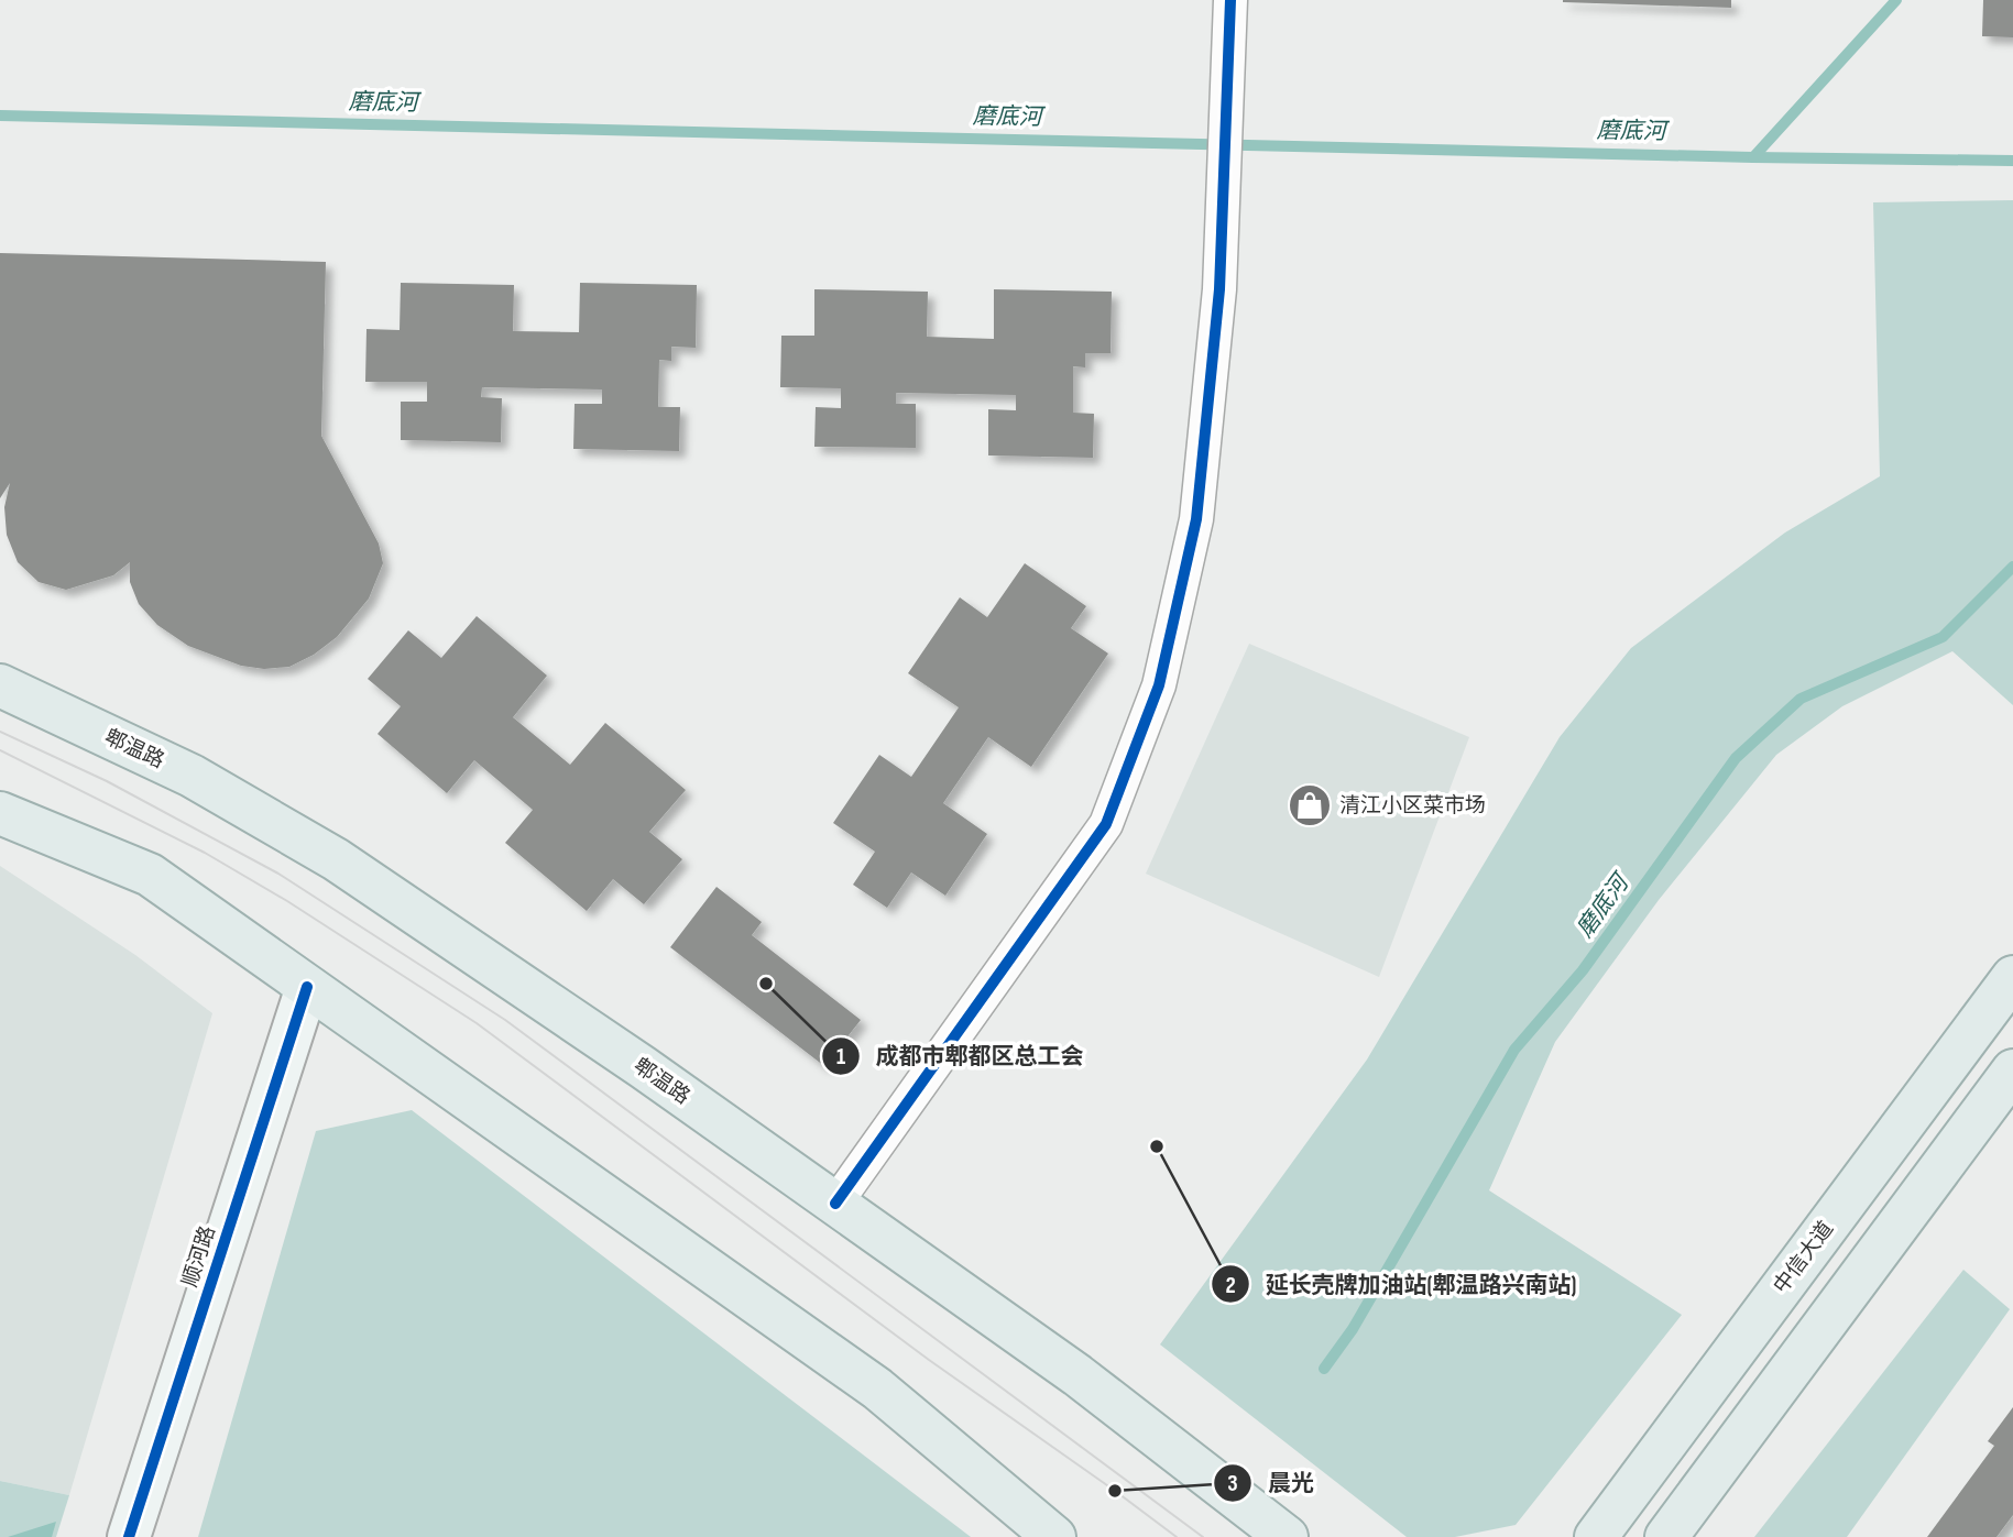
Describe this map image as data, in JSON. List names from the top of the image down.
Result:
{
  "streets": {
    "main road": ["郫温路", "中信大道"],
    "street": ["顺河路"]
  },
  "water": ["磨底河"],
  "places": {
    "shop": ["清江小区菜市场"],
    "other": ["成都市郫都区总工会", "延长壳牌加油站(郫温路兴南站)", "晨光"]
  }
}
